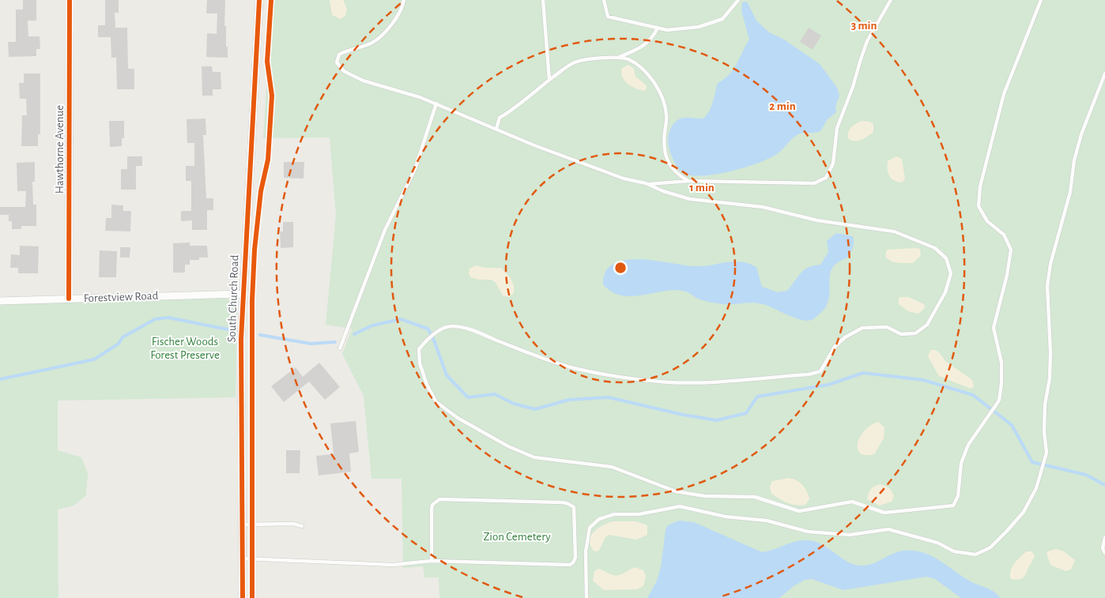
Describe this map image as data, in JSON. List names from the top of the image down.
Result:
{
  "streets": {
    "street": ["Hawthorne Avenue", "Forestview Road", "South Church Road"]
  },
  "crossings": [
    ["Hawthorne Avenue", "Forestview Road"],
    ["Forestview Road", "South Church Road"]
  ],
  "parks": ["Fischer Woods Forest Preserve", "Zion Cemetery"],
  "rings": ["3 min", "2 min", "1 min"]
}
